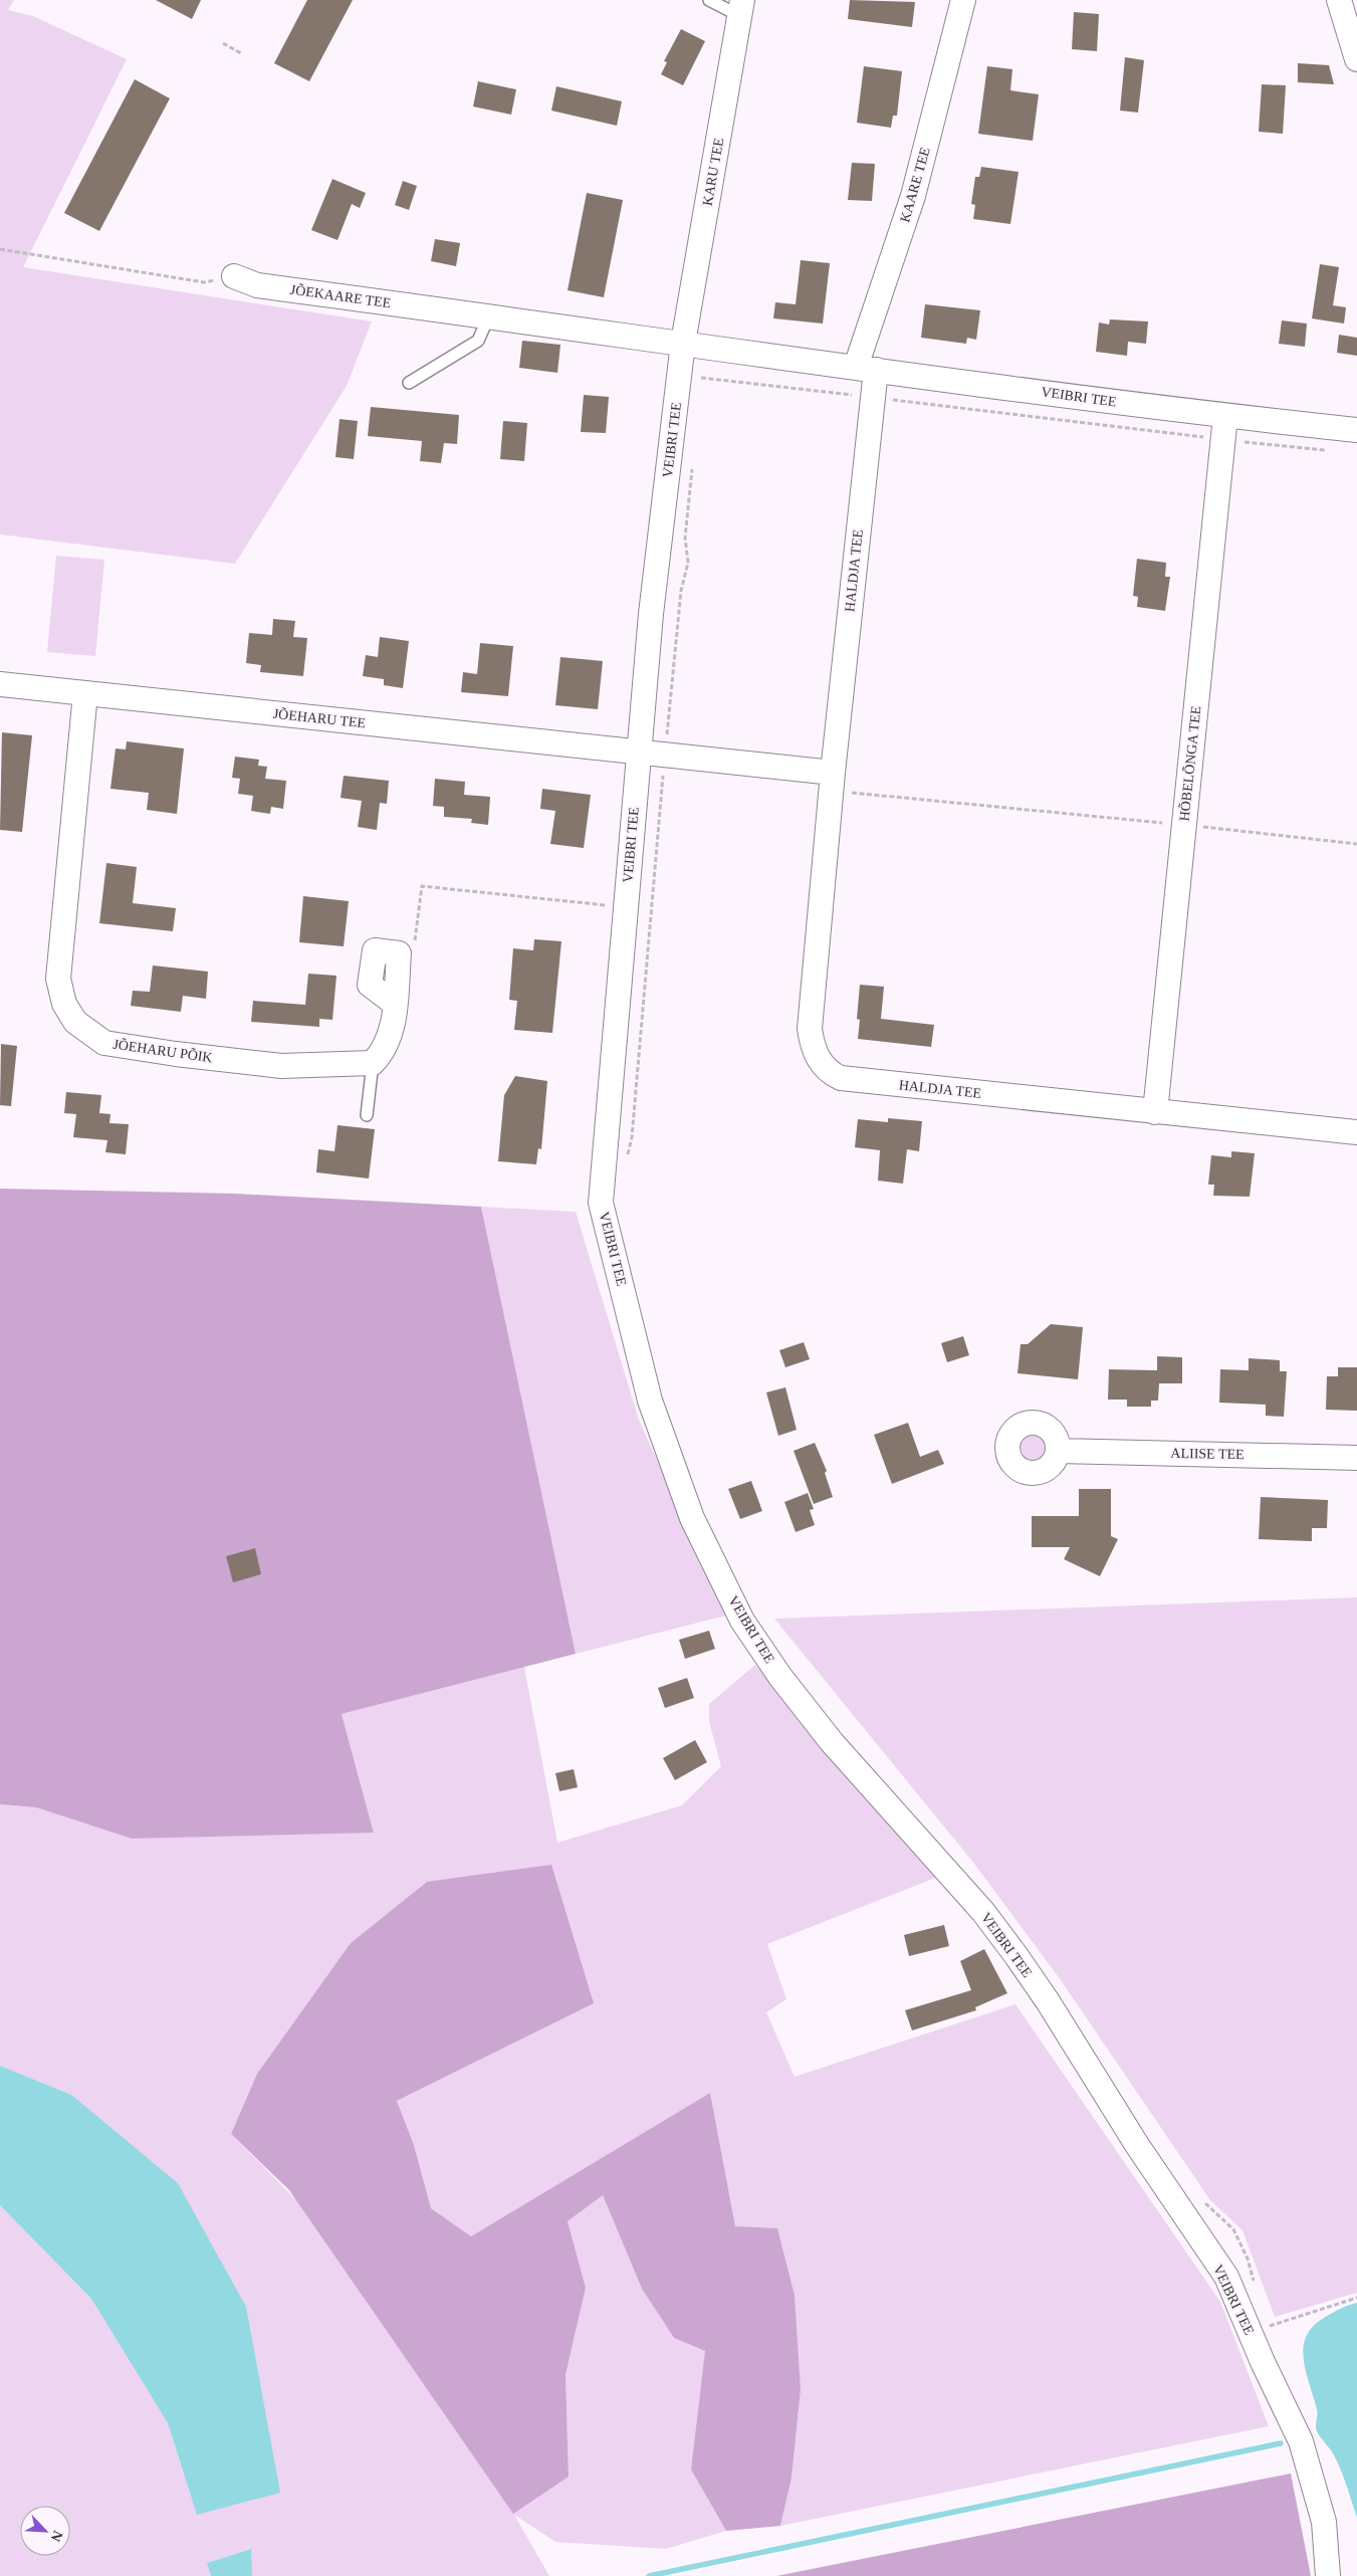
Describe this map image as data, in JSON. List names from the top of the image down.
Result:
{
  "streets": {
    "street": [
      "KARU TEE",
      "KAARE TEE",
      "JÕEKAARE TEE",
      "VEIBRI TEE",
      "HALDJA TEE",
      "JÕEHARU TEE",
      "HÕBELÕNGA TEE",
      "JÕEHARU PÕIK",
      "ALIISE TEE"
    ]
  },
  "crossings": [
    ["KARU TEE", "JÕEKAARE TEE"],
    ["KARU TEE", "VEIBRI TEE"],
    ["KAARE TEE", "VEIBRI TEE"],
    ["KAARE TEE", "HALDJA TEE"],
    ["JÕEKAARE TEE", "VEIBRI TEE"],
    ["VEIBRI TEE", "HALDJA TEE"],
    ["VEIBRI TEE", "JÕEHARU TEE"],
    ["VEIBRI TEE", "HÕBELÕNGA TEE"],
    ["HALDJA TEE", "HÕBELÕNGA TEE"],
    ["JÕEHARU TEE", "JÕEHARU PÕIK"]
  ],
  "north": "bottom right"
}
